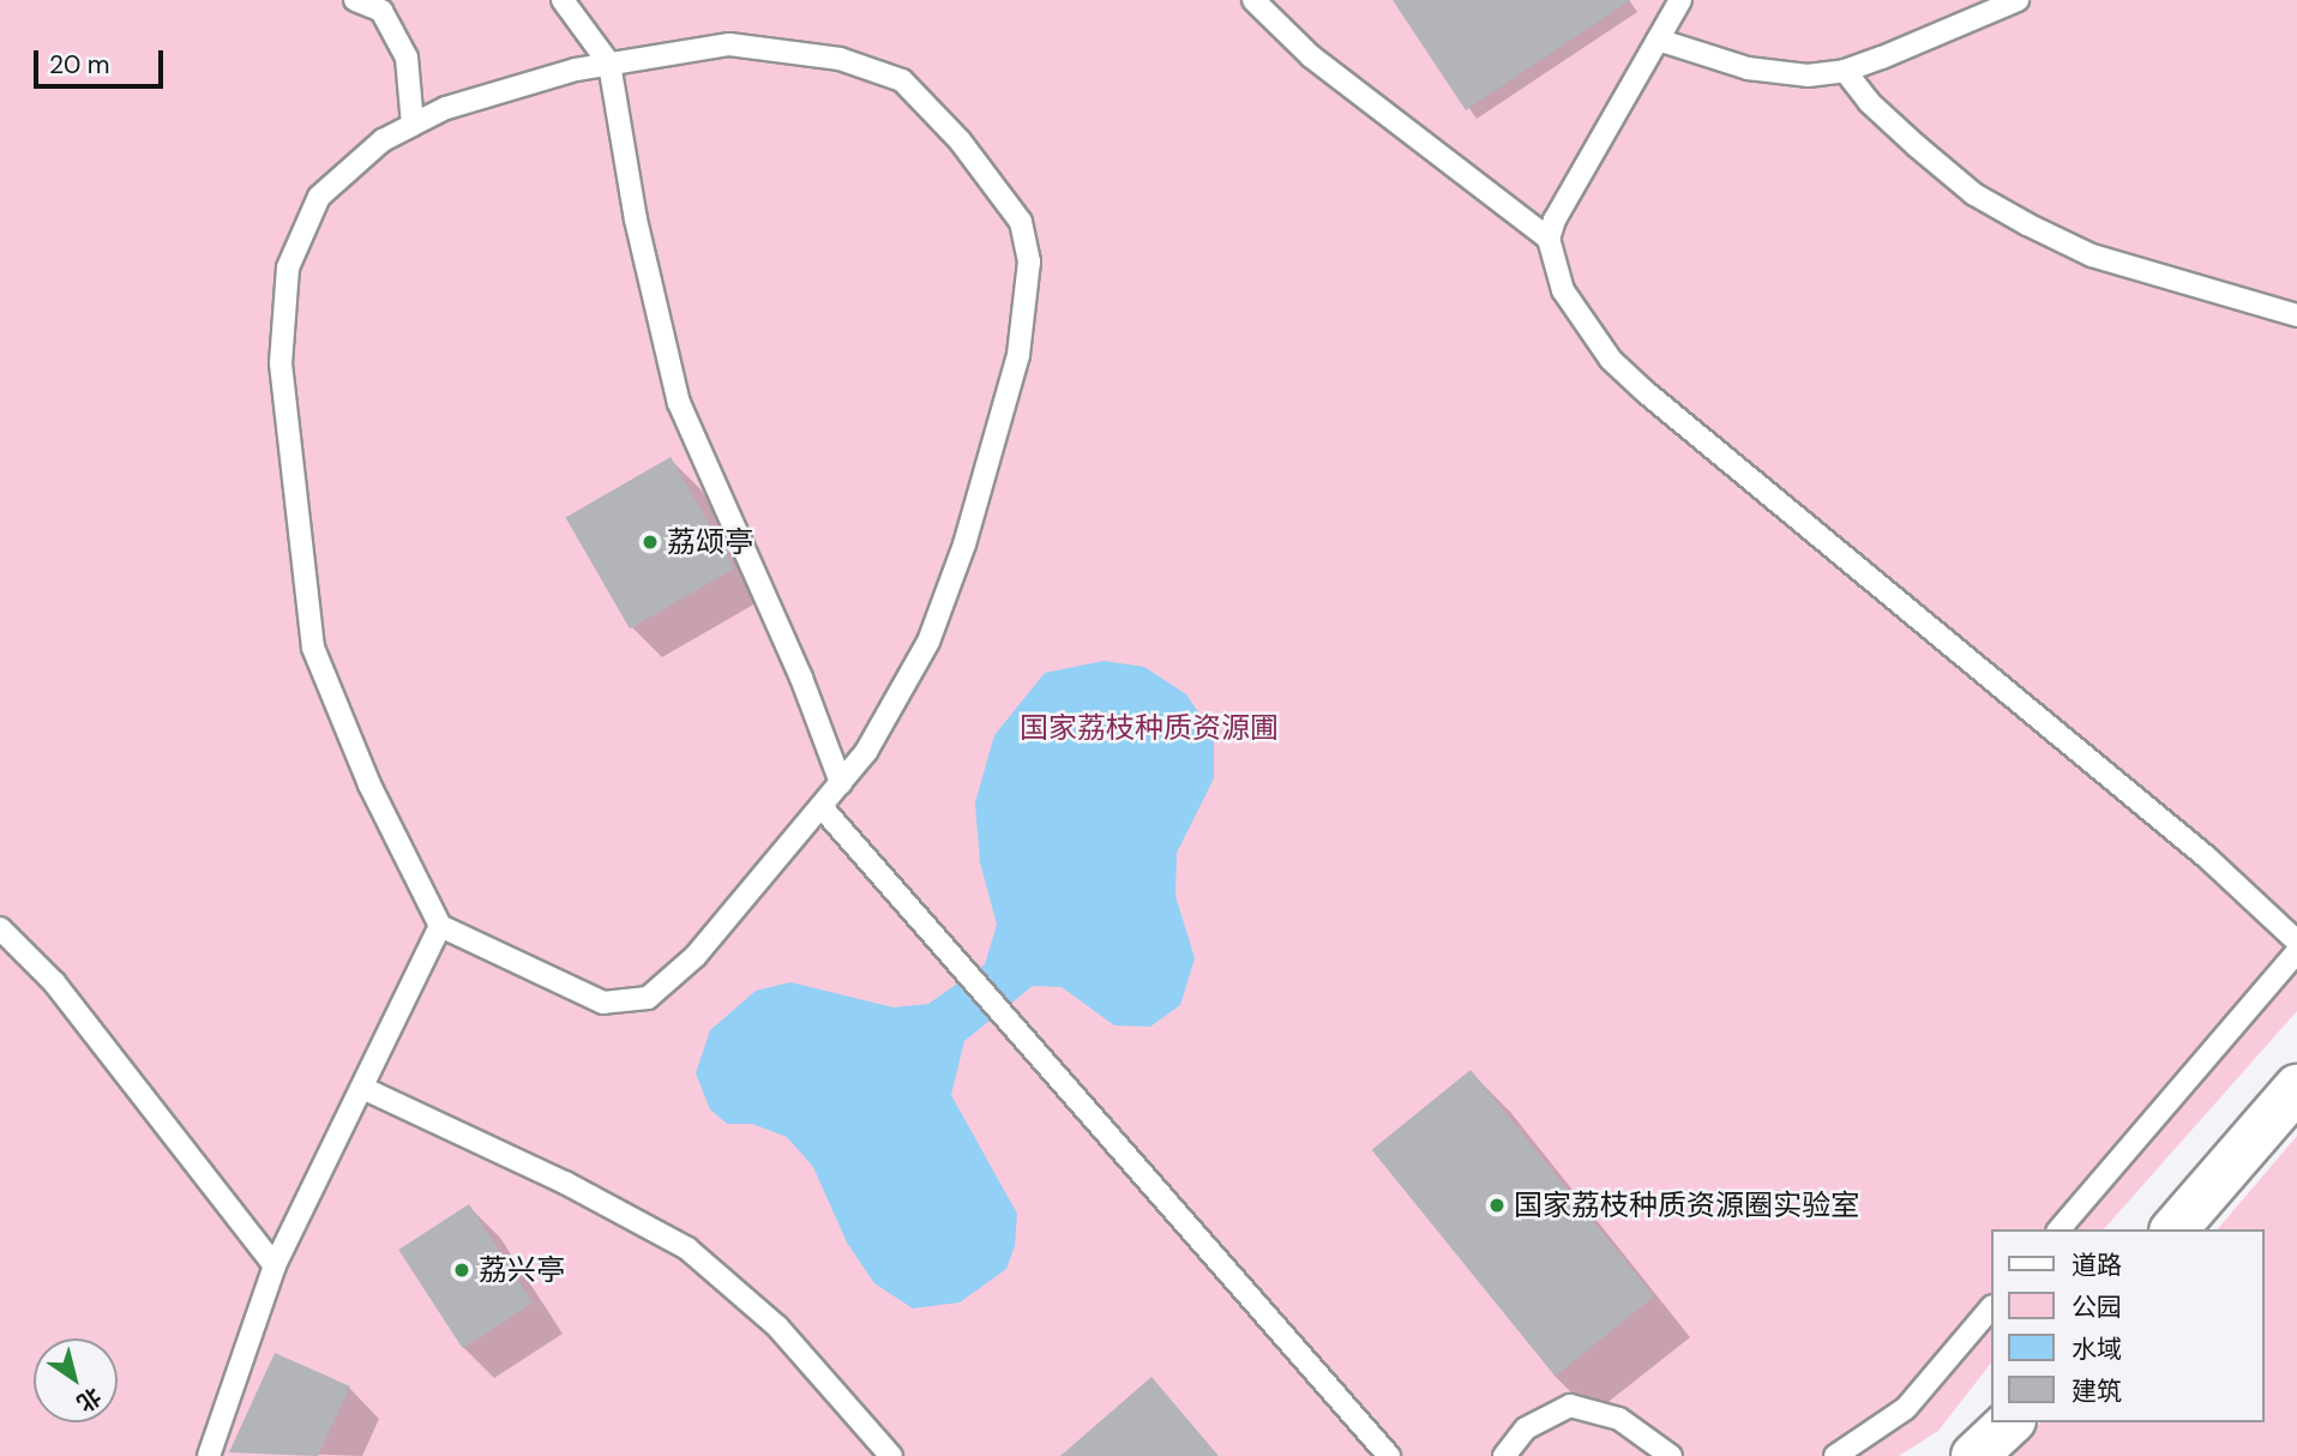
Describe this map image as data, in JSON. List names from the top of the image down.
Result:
{
  "parks": ["国家荔枝种质资源圃"],
  "places": ["荔颂亭", "国家荔枝种质资源圈实验室", "荔兴亭"],
  "legend": [
    "道路",
    "公园",
    "水域",
    "建筑"
  ],
  "scale_bar": "20 m",
  "north": "bottom right"
}
